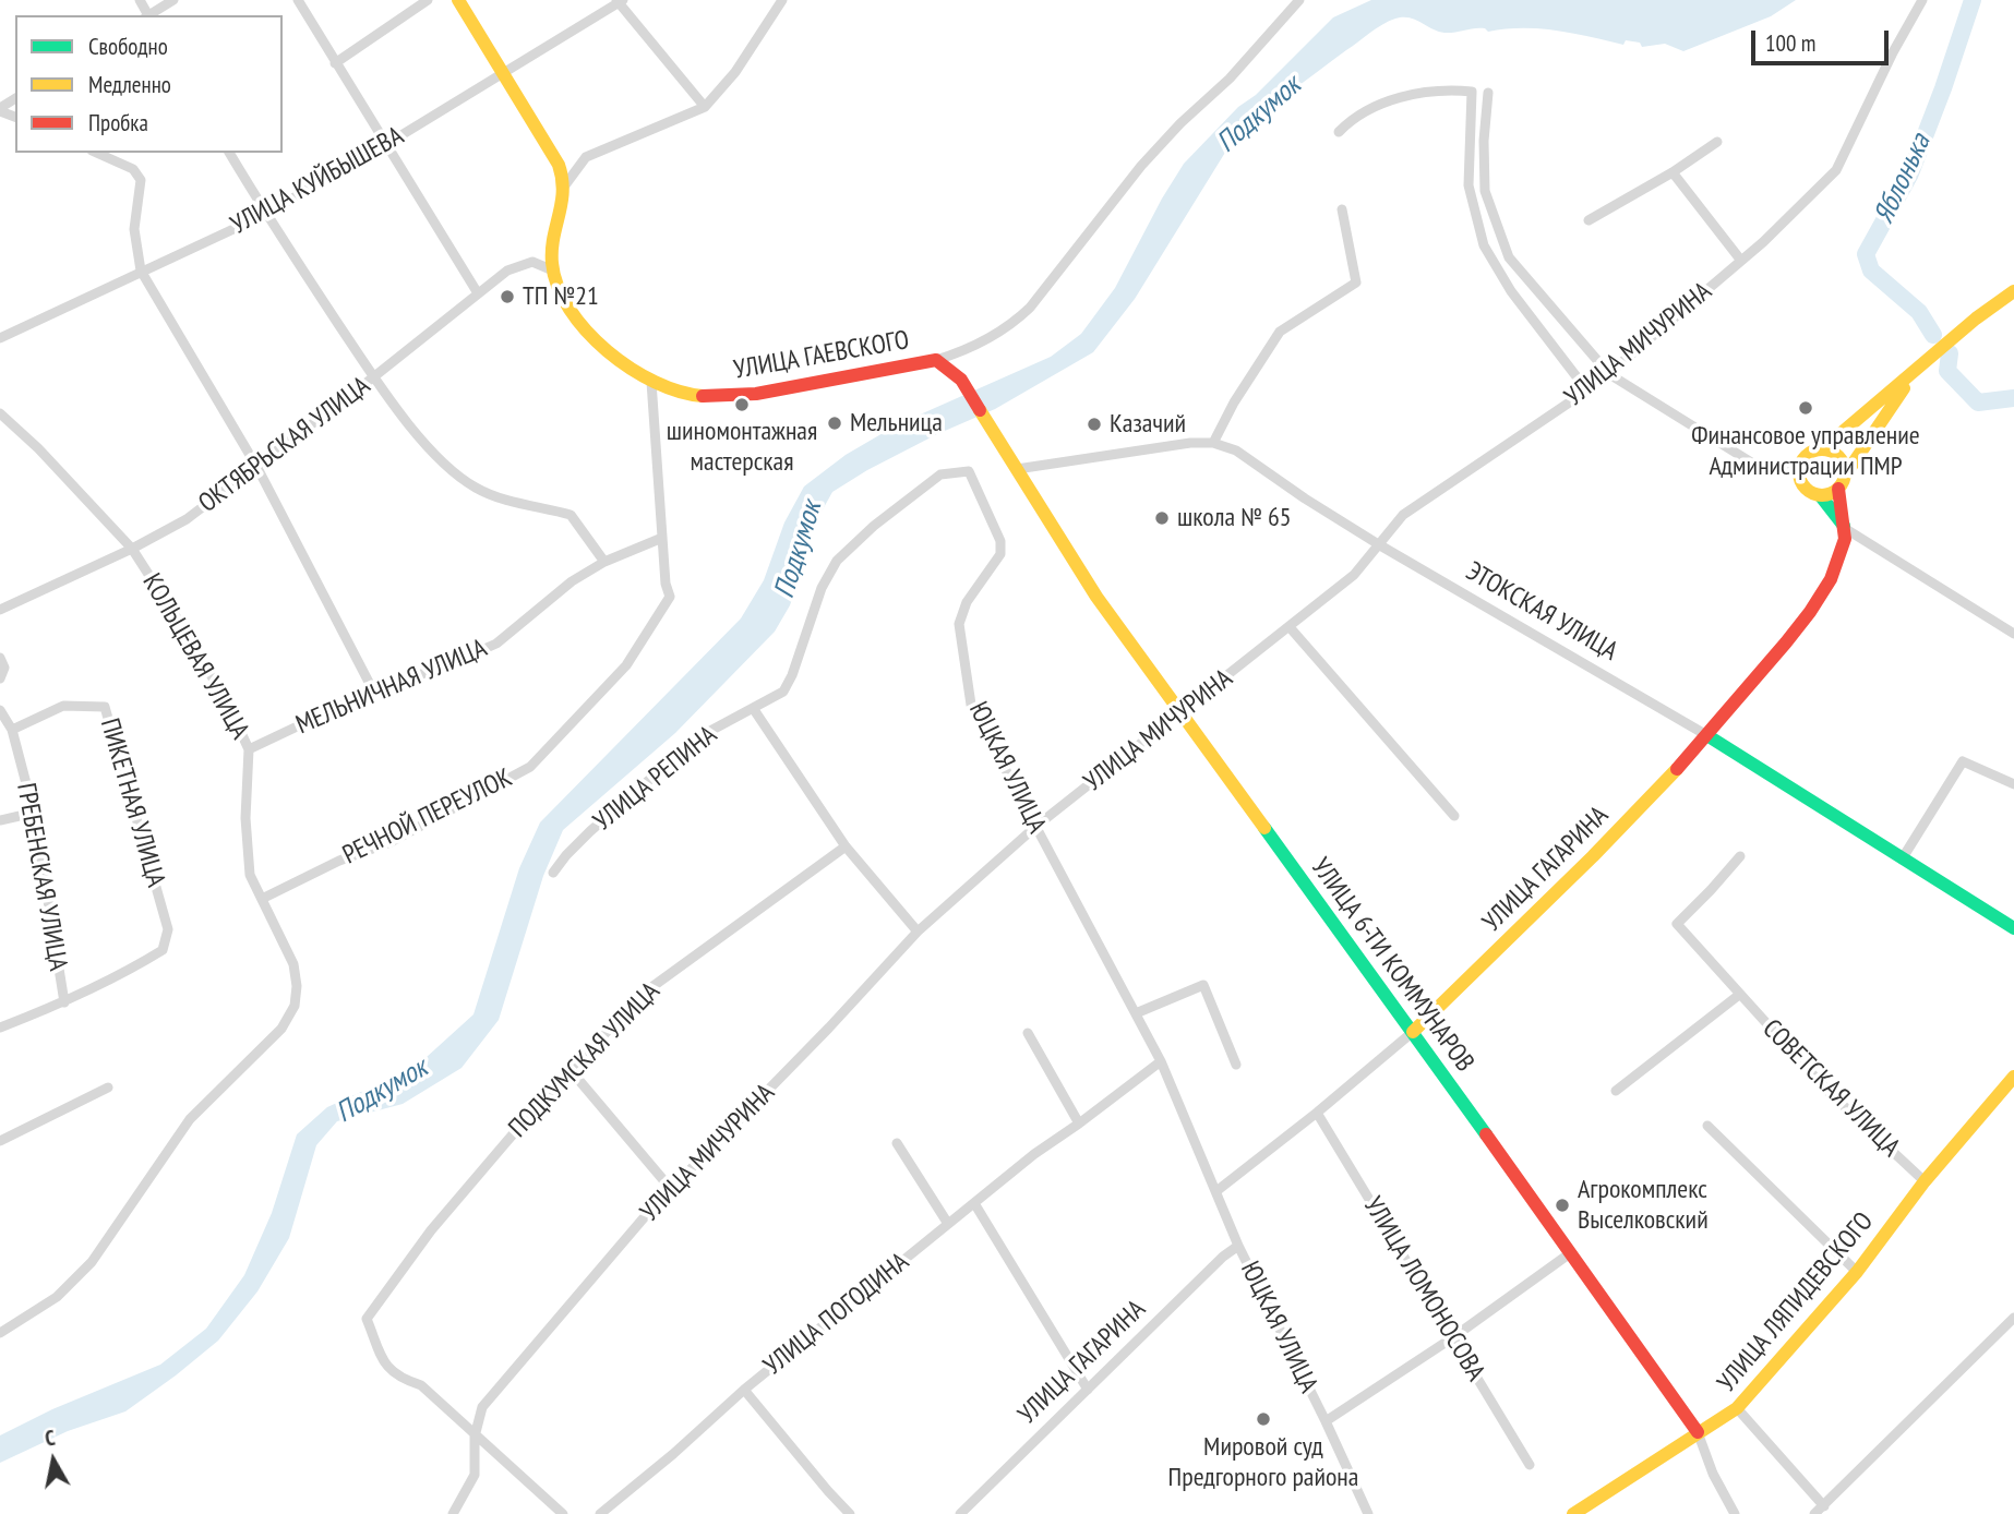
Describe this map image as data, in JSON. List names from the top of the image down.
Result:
{
  "streets": {
    "main road": [
      "УЛИЦА ГАЕВСКОГО",
      "ЭТОКСКАЯ УЛИЦА",
      "УЛИЦА ГАГАРИНА",
      "УЛИЦА 6-ТИ КОММУНАРОВ",
      "УЛИЦА ЛЯПИДЕВСКОГО"
    ],
    "street": [
      "УЛИЦА КУЙБЫШЕВА",
      "УЛИЦА МИЧУРИНА",
      "ОКТЯБРЬСКАЯ УЛИЦА",
      "КОЛЬЦЕВАЯ УЛИЦА",
      "МЕЛЬНИЧНАЯ УЛИЦА",
      "ЮЦКАЯ УЛИЦА",
      "УЛИЦА РЕПИНА",
      "ПИКЕТНАЯ УЛИЦА",
      "РЕЧНОЙ ПЕРЕУЛОК",
      "ГРЕБЕНСКАЯ УЛИЦА",
      "ПОДКУМСКАЯ УЛИЦА",
      "СОВЕТСКАЯ УЛИЦА",
      "УЛИЦА ЛОМОНОСОВА",
      "УЛИЦА ПОГОДИНА"
    ]
  },
  "crossings": [
    ["УЛИЦА МИЧУРИНА", "ЭТОКСКАЯ УЛИЦА"],
    ["УЛИЦА МИЧУРИНА", "ЮЦКАЯ УЛИЦА"],
    ["УЛИЦА МИЧУРИНА", "УЛИЦА 6-ТИ КОММУНАРОВ"],
    ["УЛИЦА МИЧУРИНА", "ПОДКУМСКАЯ УЛИЦА"],
    ["УЛИЦА ГАЕВСКОГО", "ОКТЯБРЬСКАЯ УЛИЦА"],
    ["УЛИЦА ГАЕВСКОГО", "РЕЧНОЙ ПЕРЕУЛОК"],
    ["УЛИЦА ГАЕВСКОГО", "УЛИЦА 6-ТИ КОММУНАРОВ"],
    ["ОКТЯБРЬСКАЯ УЛИЦА", "КОЛЬЦЕВАЯ УЛИЦА"],
    ["ЭТОКСКАЯ УЛИЦА", "УЛИЦА ГАГАРИНА"],
    ["ЭТОКСКАЯ УЛИЦА", "УЛИЦА 6-ТИ КОММУНАРОВ"],
    ["КОЛЬЦЕВАЯ УЛИЦА", "МЕЛЬНИЧНАЯ УЛИЦА"],
    ["КОЛЬЦЕВАЯ УЛИЦА", "РЕЧНОЙ ПЕРЕУЛОК"],
    ["МЕЛЬНИЧНАЯ УЛИЦА", "РЕЧНОЙ ПЕРЕУЛОК"],
    ["ЮЦКАЯ УЛИЦА", "УЛИЦА РЕПИНА"],
    ["ЮЦКАЯ УЛИЦА", "УЛИЦА ГАГАРИНА"],
    ["ЮЦКАЯ УЛИЦА", "УЛИЦА ПОГОДИНА"],
    ["ПИКЕТНАЯ УЛИЦА", "ГРЕБЕНСКАЯ УЛИЦА"],
    ["УЛИЦА ГАГАРИНА", "УЛИЦА 6-ТИ КОММУНАРОВ"],
    ["УЛИЦА ГАГАРИНА", "УЛИЦА ЛОМОНОСОВА"],
    ["УЛИЦА 6-ТИ КОММУНАРОВ", "УЛИЦА ЛЯПИДЕВСКОГО"],
    ["СОВЕТСКАЯ УЛИЦА", "УЛИЦА ЛЯПИДЕВСКОГО"]
  ],
  "water": ["Подкумок", "Яблонька"],
  "places": [
    "ТП №21",
    "шиномонтажная мастерская",
    "Финансовое управление Администрации ПМР",
    "Мельница",
    "Казачий",
    "школа № 65",
    "Агрокомплекс Выселковский",
    "Мировой суд Предгорного района"
  ],
  "legend": ["Свободно", "Медленно", "Пробка"],
  "scale_bar": "100 m",
  "north": "top"
}
